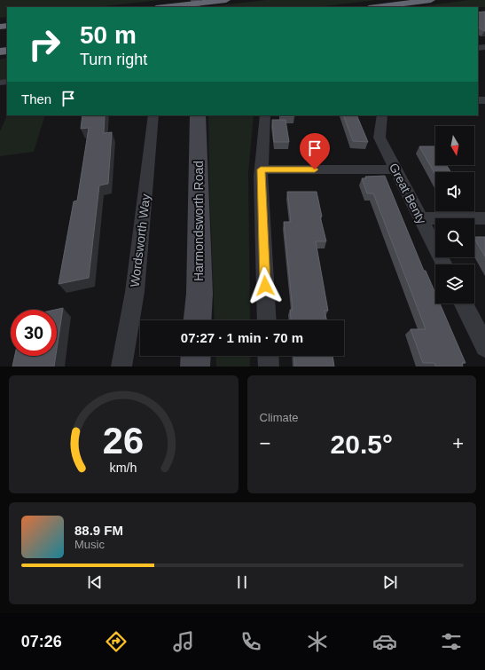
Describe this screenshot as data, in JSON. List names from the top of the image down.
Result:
{
  "streets": {
    "street": ["Great Benty", "Harmondsworth Road", "Wordsworth Way"]
  },
  "north": "bottom",
  "page": {
    "turn": ["50 m", "Turn right"],
    "then": "Then",
    "limit": "30",
    "trip": "07:27 · 1 min · 70 m",
    "tile": "Climate",
    "heat": ["−", "20.5°", "+"],
    "song": ["88.9 FM", "Music"],
    "tabs": "07:26",
    "gauge": ["26", "km/h"]
  }
}
